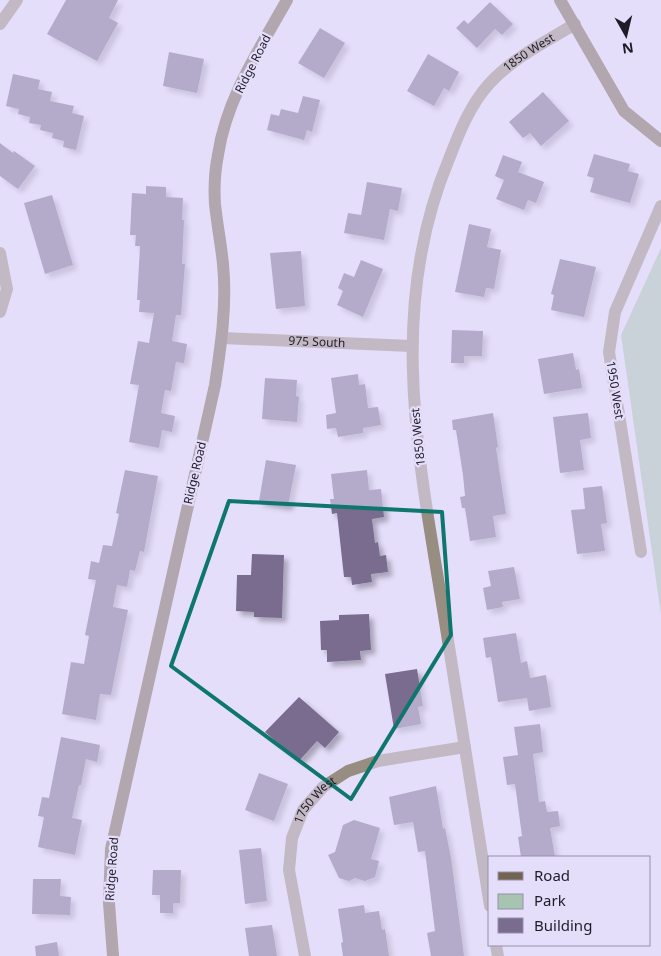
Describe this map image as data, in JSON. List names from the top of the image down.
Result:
{
  "streets": {
    "street": [
      "1850 West",
      "Ridge Road",
      "975 South",
      "1950 West",
      "1750 West"
    ]
  },
  "crossings": [
    ["1850 West", "975 South"],
    ["1850 West", "1750 West"],
    ["Ridge Road", "975 South"]
  ],
  "legend": ["Road", "Park", "Building"],
  "north": "bottom"
}
